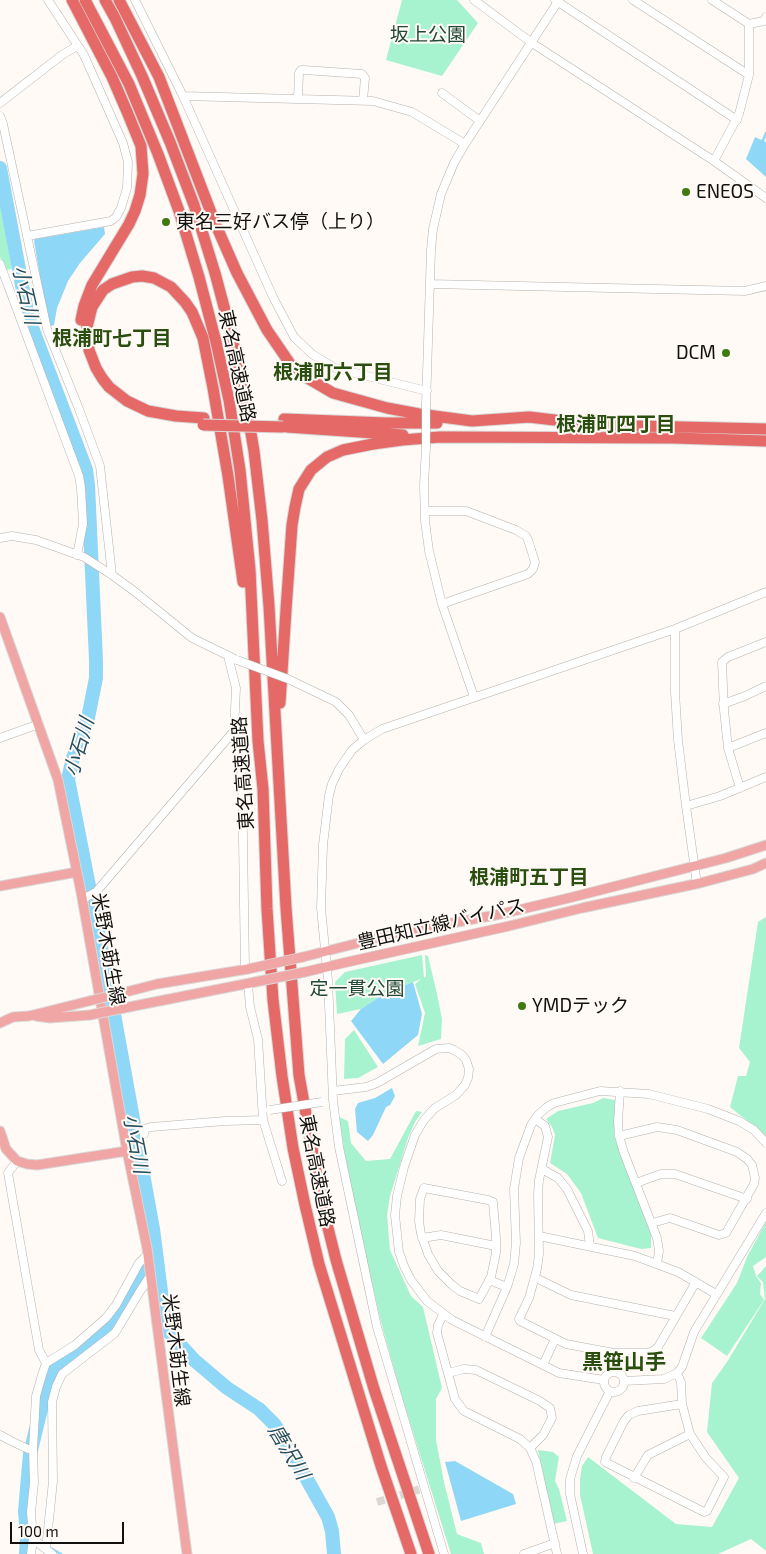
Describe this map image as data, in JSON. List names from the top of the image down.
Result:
{
  "streets": {
    "highway": ["東名高速道路"],
    "main road": ["豊田知立線バイパス", "米野木莇生線"]
  },
  "districts": [
    "根浦町七丁目",
    "根浦町六丁目",
    "根浦町四丁目",
    "根浦町五丁目",
    "黒笹山手"
  ],
  "water": ["小石川", "唐沢川"],
  "parks": ["坂上公園", "定一貫公園"],
  "places": [
    "ENEOS",
    "東名三好バス停（上り）",
    "DCM",
    "YMDテック"
  ],
  "scale_bar": "100 m"
}
